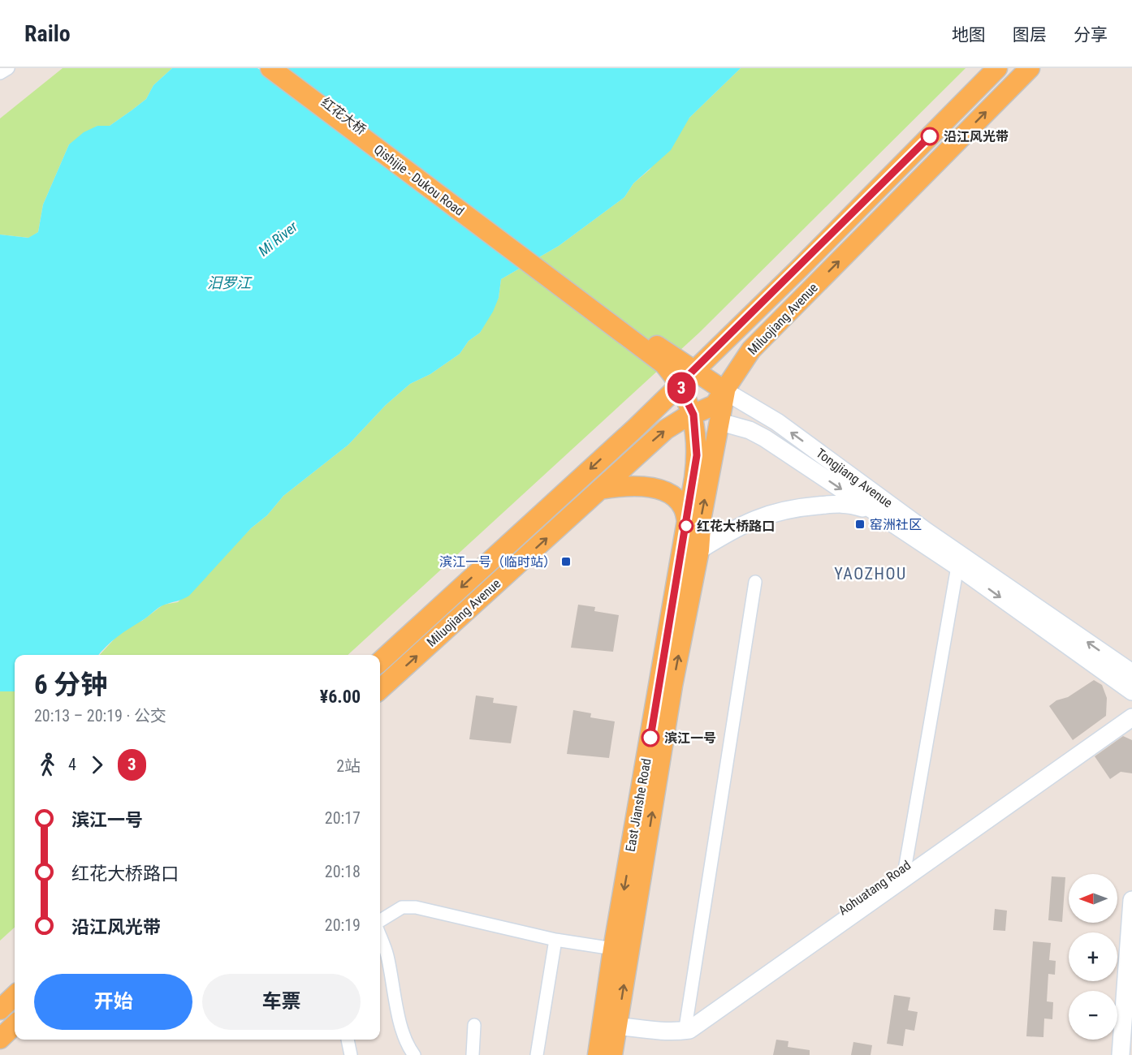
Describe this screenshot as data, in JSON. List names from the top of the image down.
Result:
{
  "streets": {
    "main road": [
      "红花大桥",
      "Qishijie - Dukou Road",
      "Miluojiang Avenue",
      "Tongjiang Avenue",
      "East Jianshe Road"
    ],
    "street": ["Aohuatang Road"]
  },
  "crossings": [
    ["红花大桥", "Qishijie - Dukou Road"],
    ["红花大桥", "Tongjiang Avenue"],
    ["红花大桥", "East Jianshe Road"],
    ["Qishijie - Dukou Road", "Tongjiang Avenue"],
    ["Qishijie - Dukou Road", "East Jianshe Road"],
    ["Miluojiang Avenue", "Tongjiang Avenue"],
    ["Miluojiang Avenue", "East Jianshe Road"],
    ["Tongjiang Avenue", "East Jianshe Road"]
  ],
  "districts": ["YAOZHOU"],
  "water": ["Mi River", "汨罗江"],
  "places": {
    "other": ["沿江风光带", "红花大桥路口", "滨江一号"],
    "transit": ["窑洲社区", "滨江一号（临时站）"]
  },
  "lines": ["bus line 3"],
  "north": "left",
  "page": {
    "header": "Railo",
    "nav": ["地图", "图层", "分享"],
    "on_map": "3",
    "heading": ["6 分钟", "20:13 – 20:19 · 公交", "¥6.00"],
    "legs": ["4", "3", "2站"],
    "list": [
      {
        "name": "滨江一号",
        "value": "20:17"
      },
      {
        "name": "红花大桥路口",
        "value": "20:18"
      },
      {
        "name": "沿江风光带",
        "value": "20:19"
      }
    ],
    "map_buttons": ["+", "−"],
    "buttons": ["开始", "车票"]
  }
}
